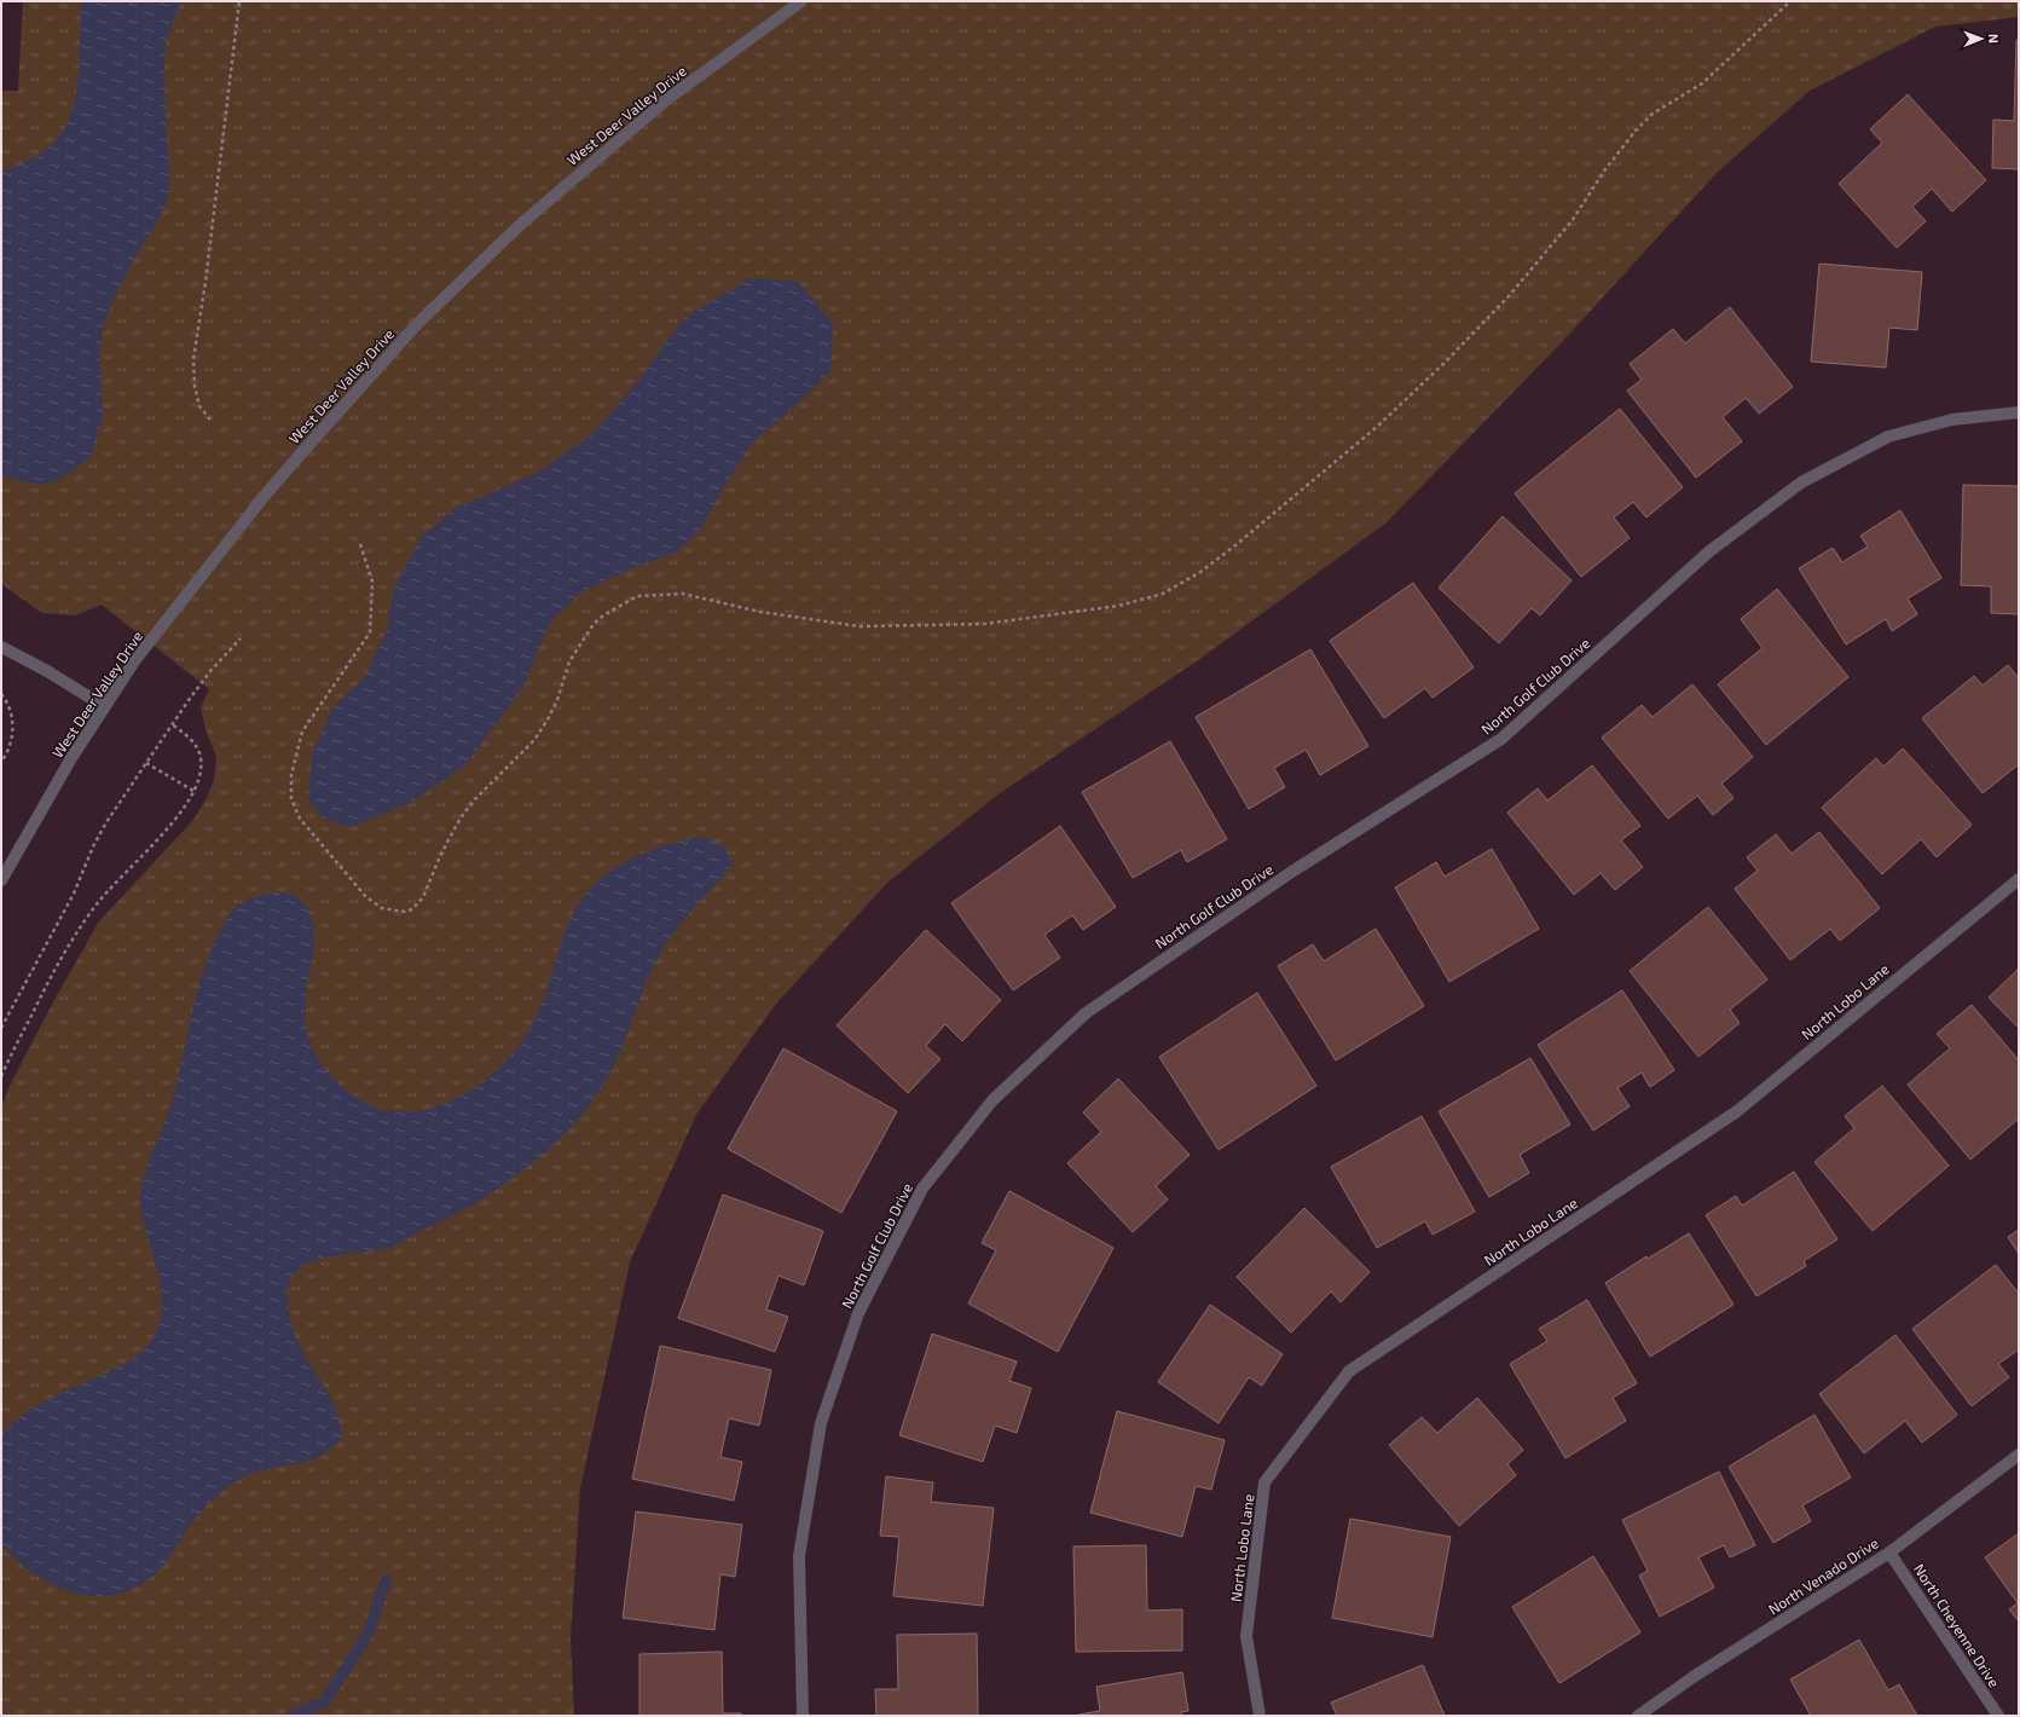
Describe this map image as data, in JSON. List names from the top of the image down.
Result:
{
  "streets": {
    "street": [
      "West Deer Valley Drive",
      "North Golf Club Drive",
      "North Lobo Lane",
      "North Venado Drive",
      "North Cheyenne Drive"
    ]
  },
  "crossings": [
    ["North Venado Drive", "North Cheyenne Drive"]
  ],
  "north": "right"
}
